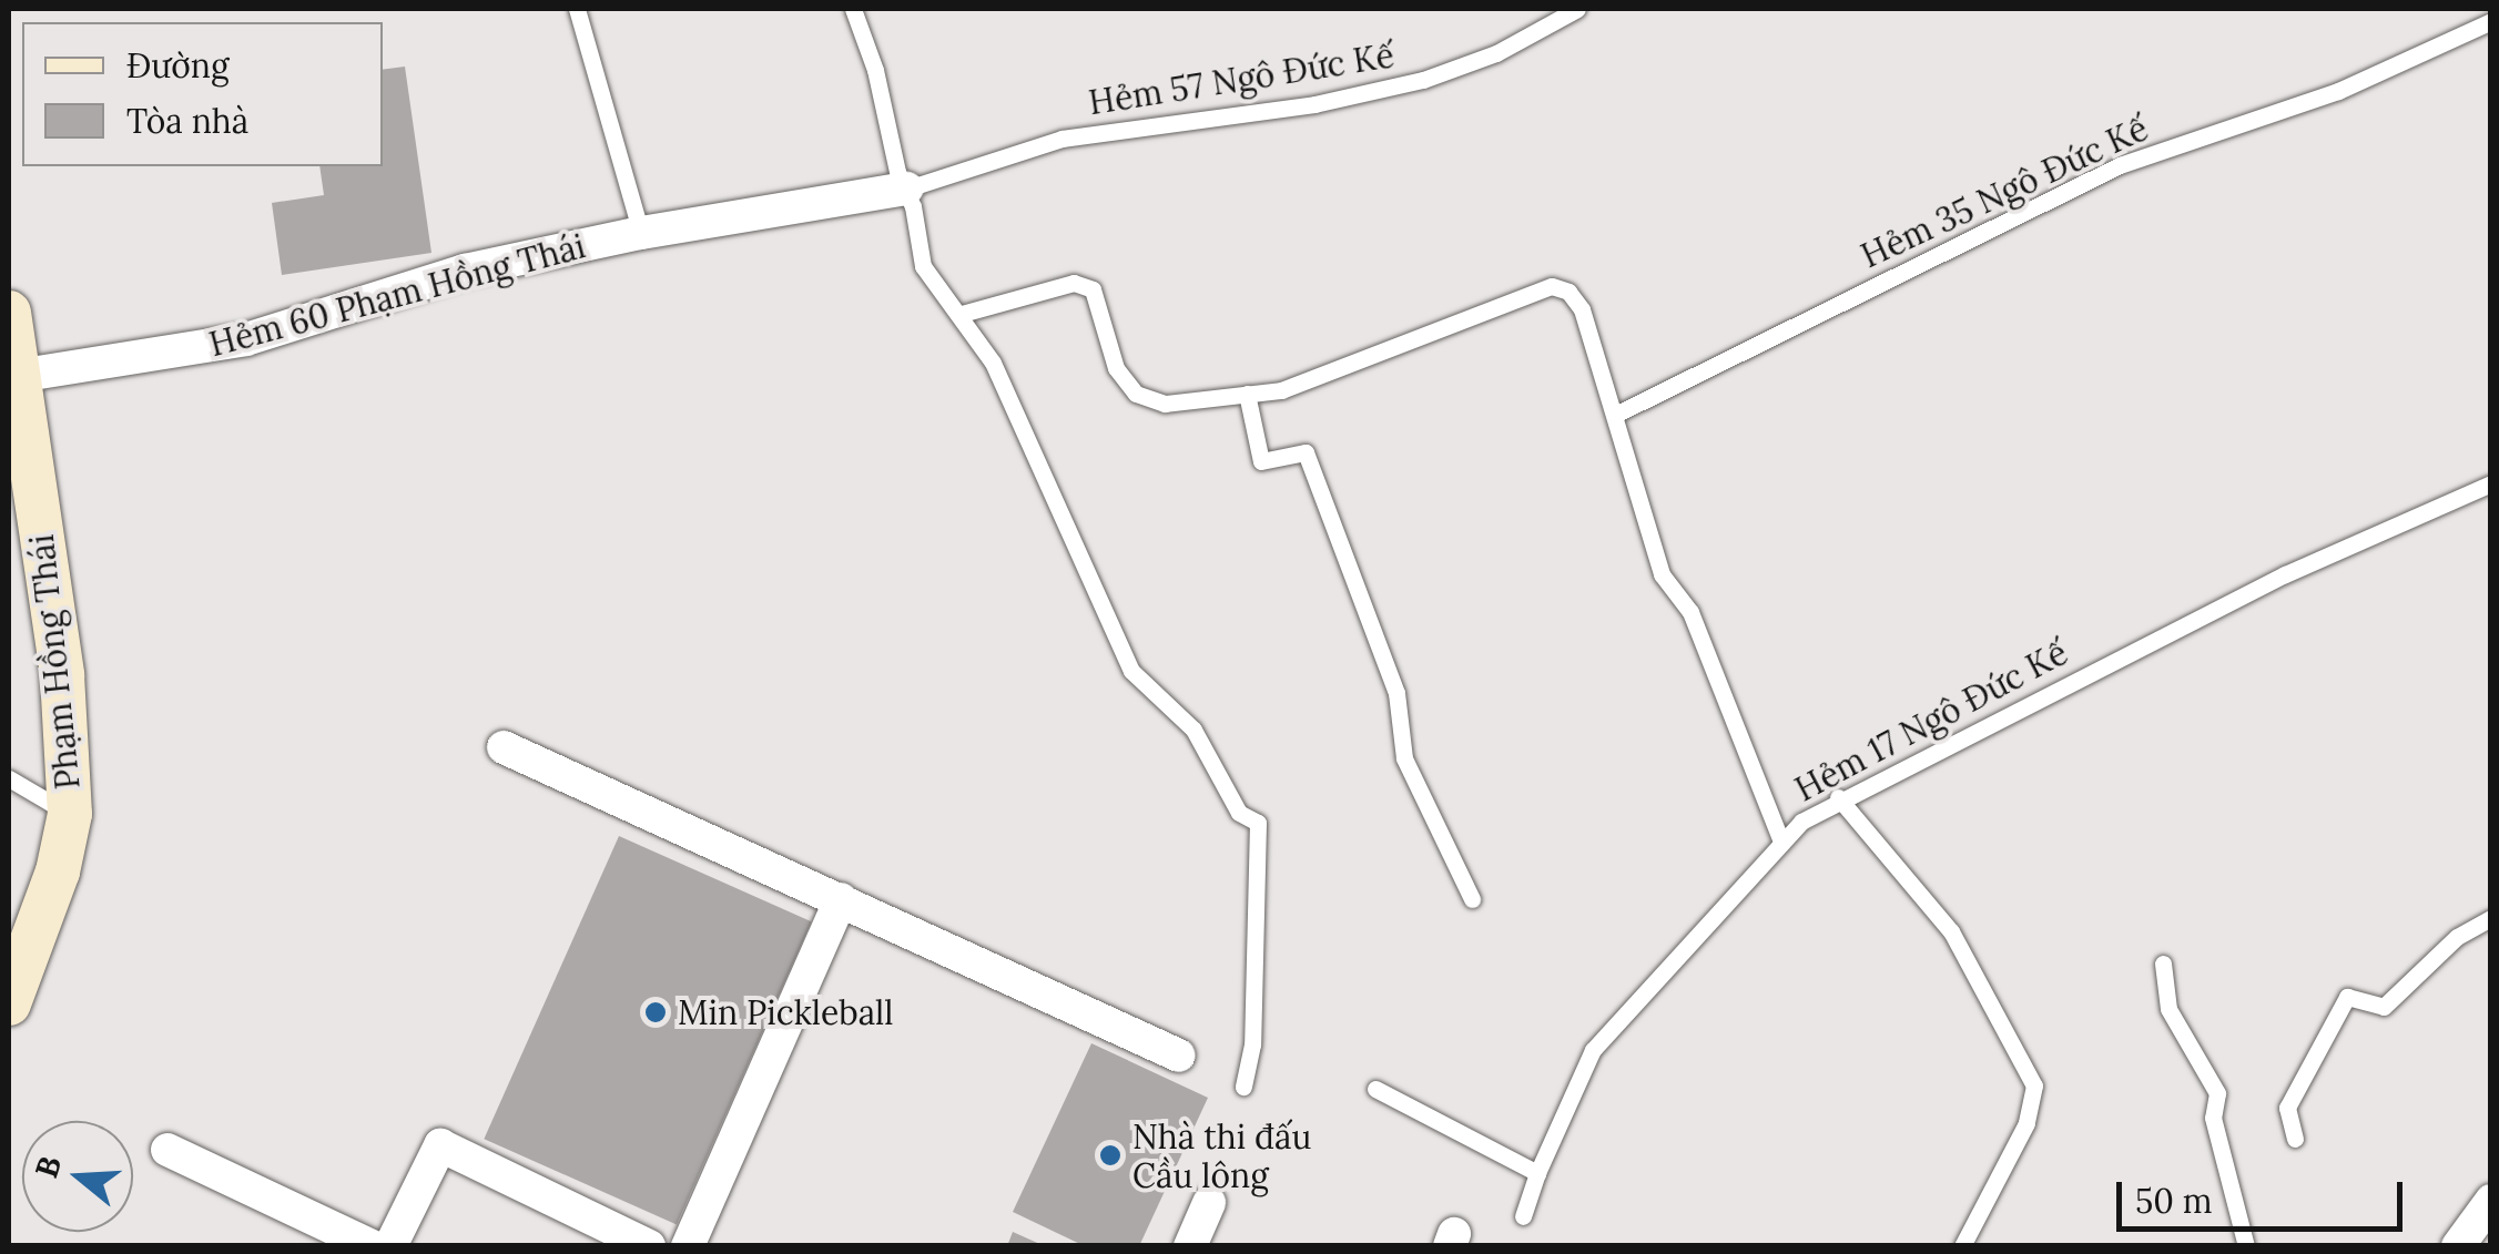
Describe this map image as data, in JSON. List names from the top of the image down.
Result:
{
  "streets": {
    "main road": ["Phạm Hồng Thái"],
    "street": ["Hẻm 60 Phạm Hồng Thái"],
    "lane": ["Hẻm 57 Ngô Đức Kế", "Hẻm 35 Ngô Đức Kế", "Hẻm 17 Ngô Đức Kế"]
  },
  "crossings": [
    ["Hẻm 57 Ngô Đức Kế", "Hẻm 60 Phạm Hồng Thái"],
    ["Hẻm 60 Phạm Hồng Thái", "Phạm Hồng Thái"]
  ],
  "places": ["Min Pickleball", "Nhà thi đấu Cầu lông"],
  "legend": ["Đường", "Tòa nhà"],
  "scale_bar": "50 m",
  "north": "left"
}
